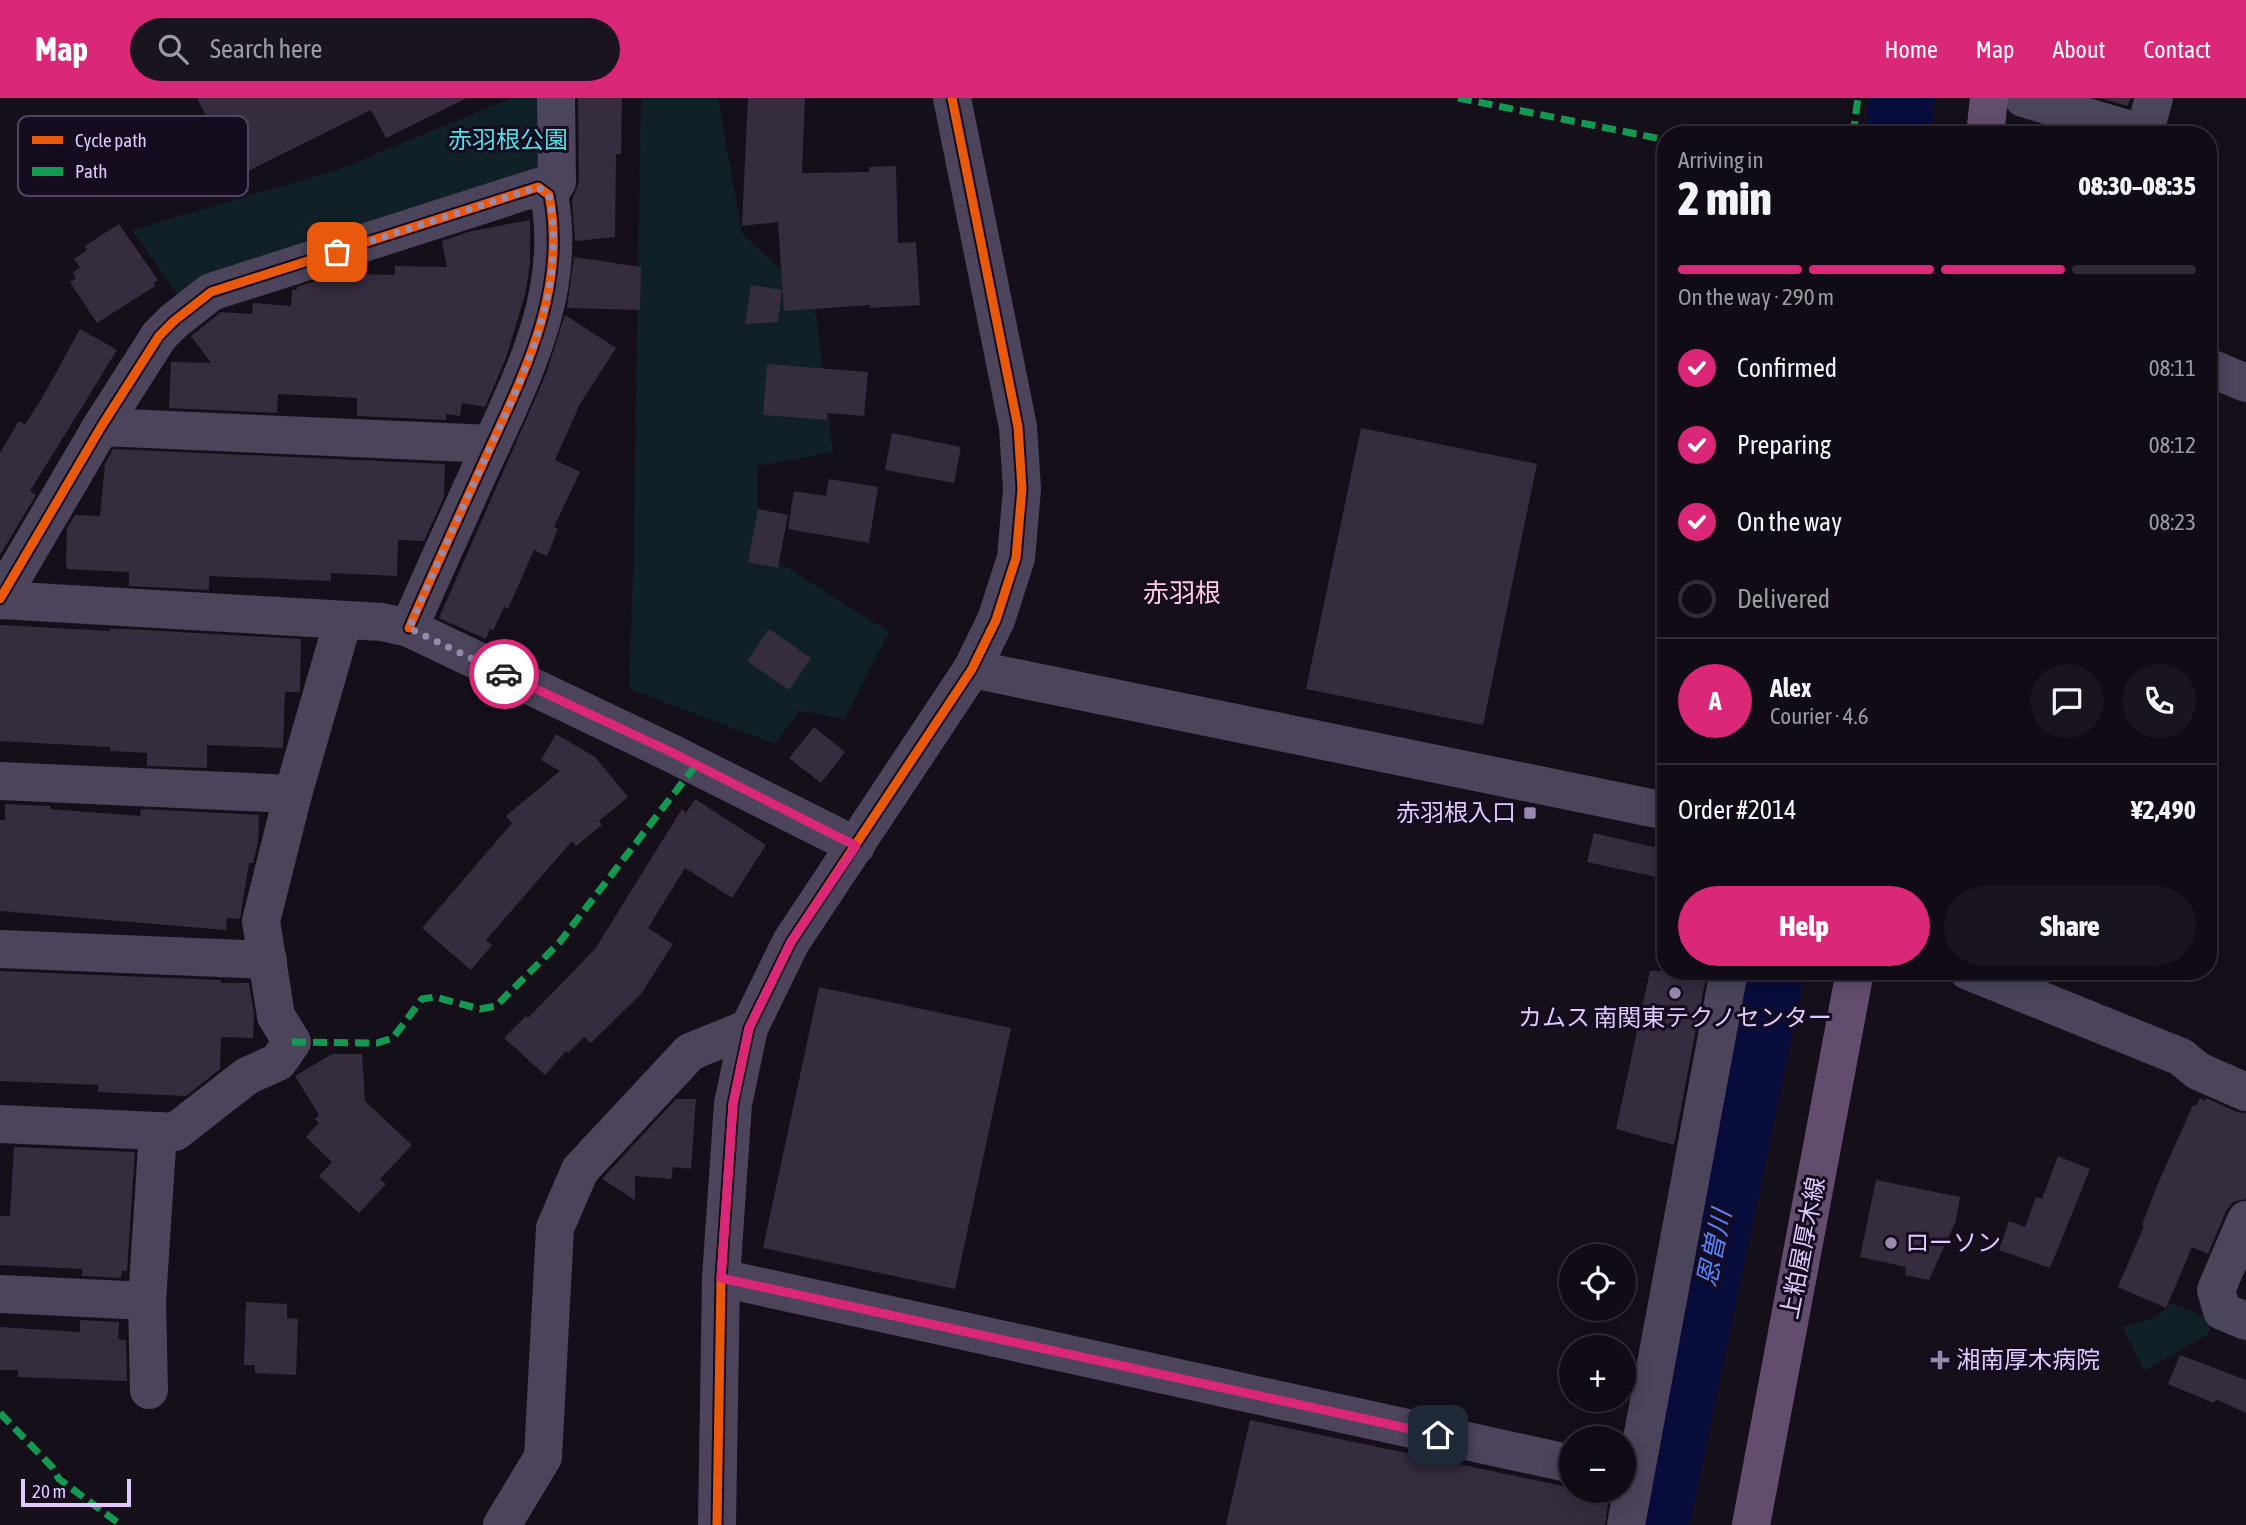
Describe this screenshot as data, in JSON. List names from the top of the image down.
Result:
{
  "streets": {
    "main road": ["上粕屋厚木線"]
  },
  "districts": ["赤羽根"],
  "water": ["恩曽川"],
  "parks": ["赤羽根公園"],
  "places": {
    "transit": ["赤羽根入口"],
    "other": ["カムス 南関東テクノセンター", "ローソン"],
    "health": ["湘南厚木病院"]
  },
  "legend": ["Cycle path", "Path"],
  "scale_bar": "20 m",
  "page": {
    "header": "Map",
    "search": "Search here",
    "nav": [
      "Home",
      "Map",
      "About",
      "Contact"
    ],
    "heading": ["2 min", "Arriving in", "08:30–08:35"],
    "panel": [
      "Alex",
      "Courier · 4.6",
      "Order #2014",
      "¥2,490"
    ],
    "bar": "On the way · 290 m",
    "list": [
      ["Confirmed", "08:11"],
      ["Preparing", "08:12"],
      ["On the way", "08:23"],
      "Delivered"
    ],
    "round": "A",
    "buttons": ["Help", "Share"],
    "map_buttons": ["+", "−"],
    "scale": "20 m"
  }
}
